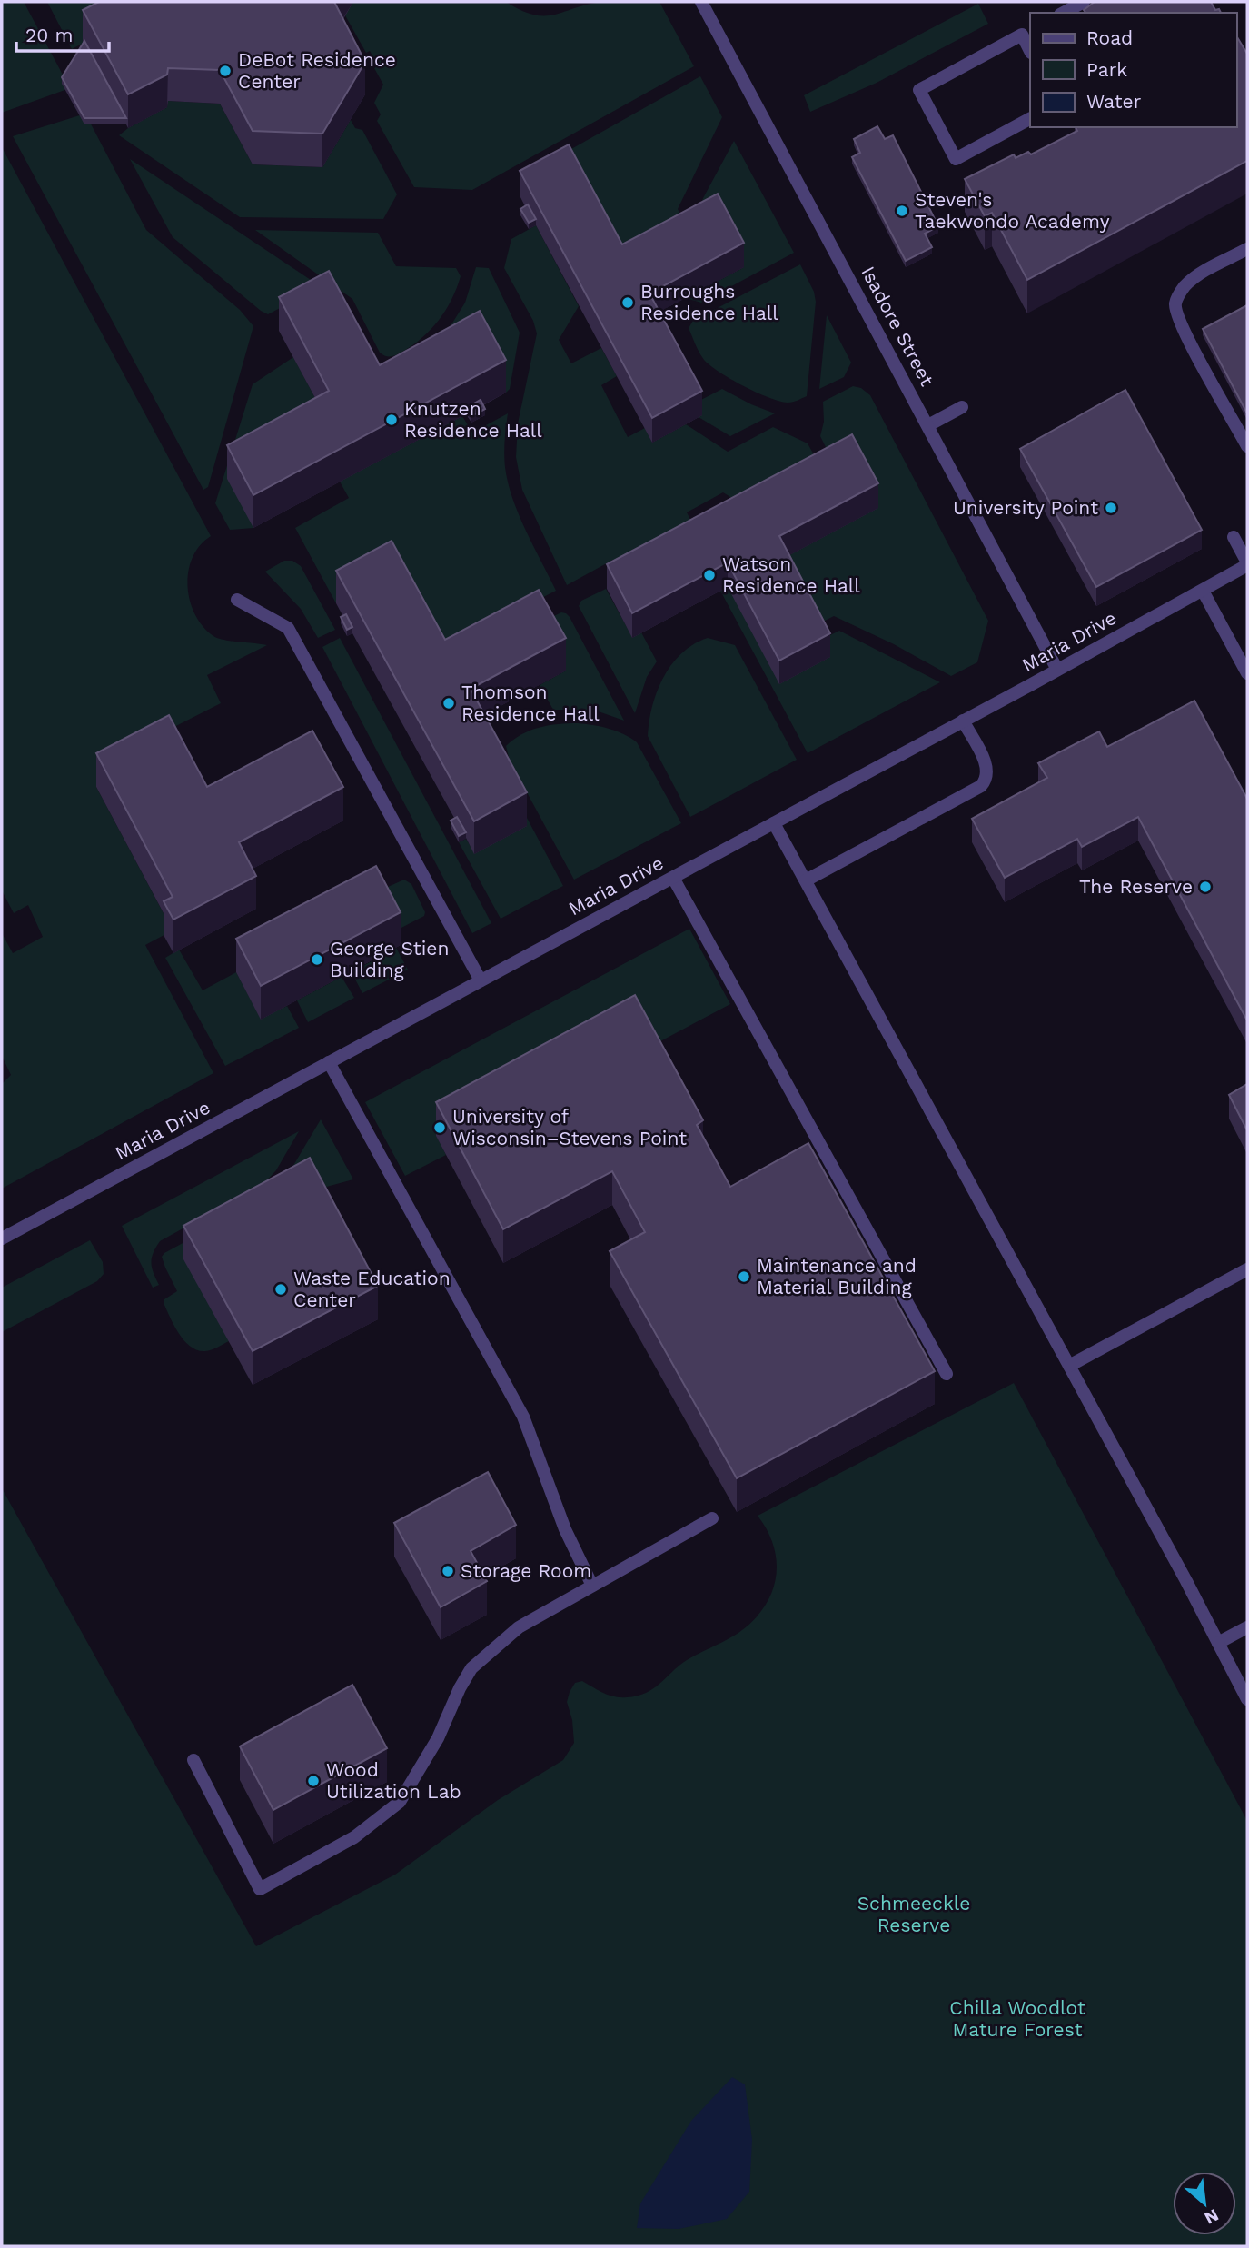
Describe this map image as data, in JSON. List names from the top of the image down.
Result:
{
  "streets": {
    "street": ["Isadore Street", "Maria Drive"]
  },
  "crossings": [
    ["Isadore Street", "Maria Drive"]
  ],
  "parks": ["Schmeeckle Reserve", "Chilla Woodlot Mature Forest"],
  "places": [
    "DeBot Residence Center",
    "Steven's Taekwondo Academy",
    "Burroughs Residence Hall",
    "Knutzen Residence Hall",
    "University Point",
    "Watson Residence Hall",
    "Thomson Residence Hall",
    "The Reserve",
    "George Stien Building",
    "University of Wisconsin–Stevens Point",
    "Maintenance and Material Building",
    "Waste Education Center",
    "Storage Room",
    "Wood Utilization Lab"
  ],
  "legend": ["Road", "Park", "Water"],
  "scale_bar": "20 m",
  "north": "bottom right"
}
